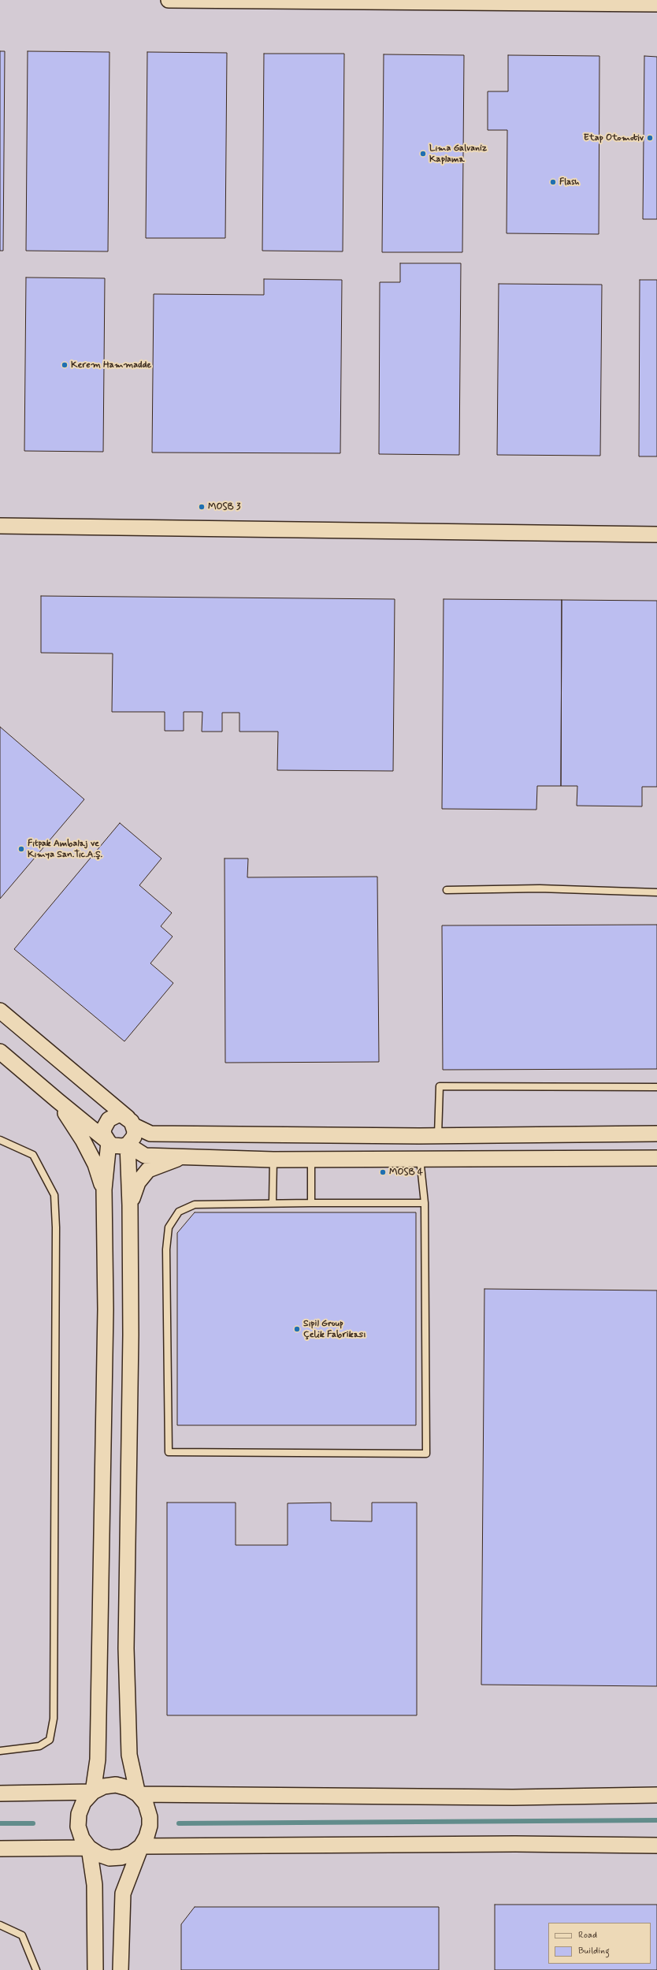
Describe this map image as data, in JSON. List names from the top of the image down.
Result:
{
  "places": [
    "Etap Otomotiv",
    "Lima Galvaniz Kaplama",
    "Flash",
    "Kerem Hammadde",
    "MOSB 3",
    "Fitpak Ambalaj ve Kimya San.Tic.A.Ş.",
    "MOSB 4",
    "Sipil Group Çelik Fabrikası"
  ],
  "legend": ["Road", "Building"]
}
